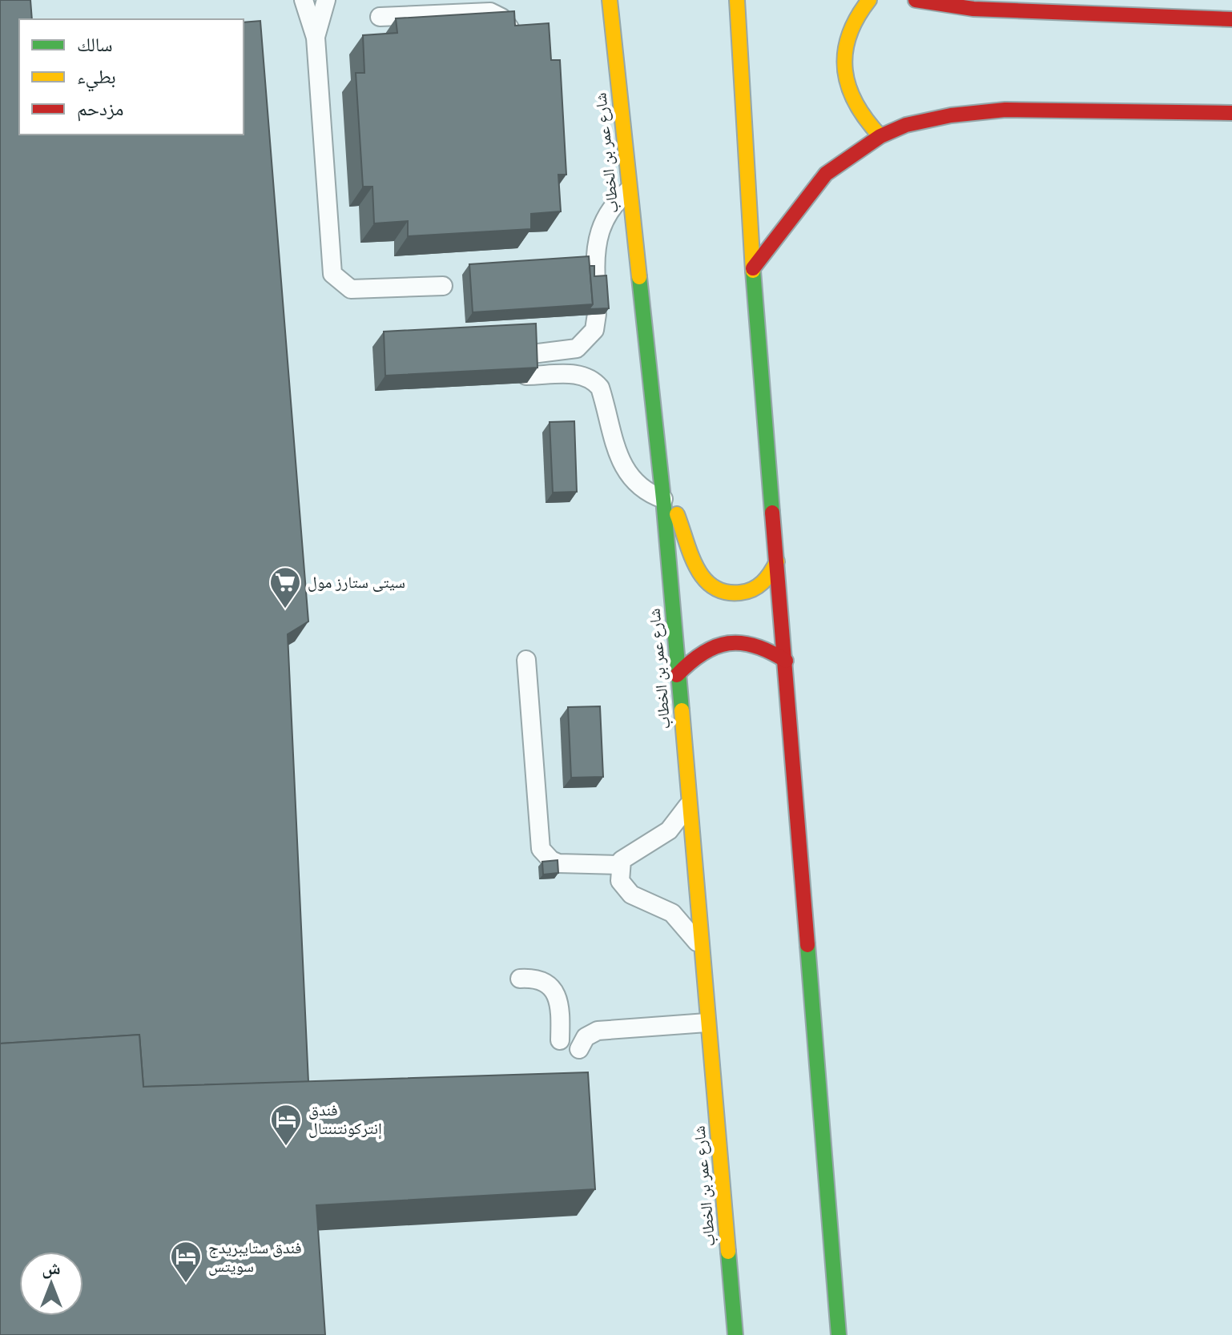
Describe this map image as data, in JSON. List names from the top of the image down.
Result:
{
  "streets": {
    "street": ["شارع عمر بن الخطاب"]
  },
  "places": {
    "supermarket": ["سيتى ستارز مول"],
    "hotel": ["فندق إنتركونتننتال", "فندق ستايبريدج سويتس"]
  },
  "legend": ["سالك", "بطيء", "مزدحم"],
  "north": "top"
}
